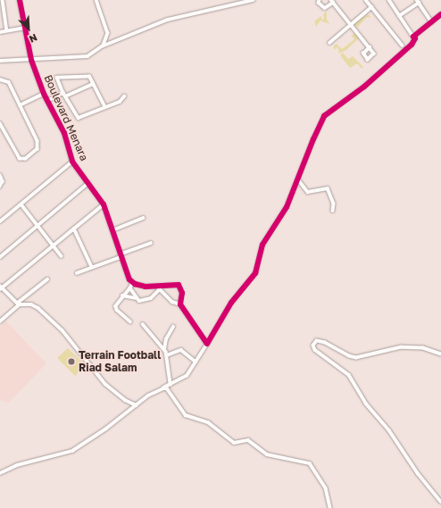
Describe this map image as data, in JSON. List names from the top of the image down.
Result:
{
  "streets": {
    "street": ["Boulevard Menara"]
  },
  "places": ["Terrain Football Riad Salam"],
  "north": "bottom right"
}
